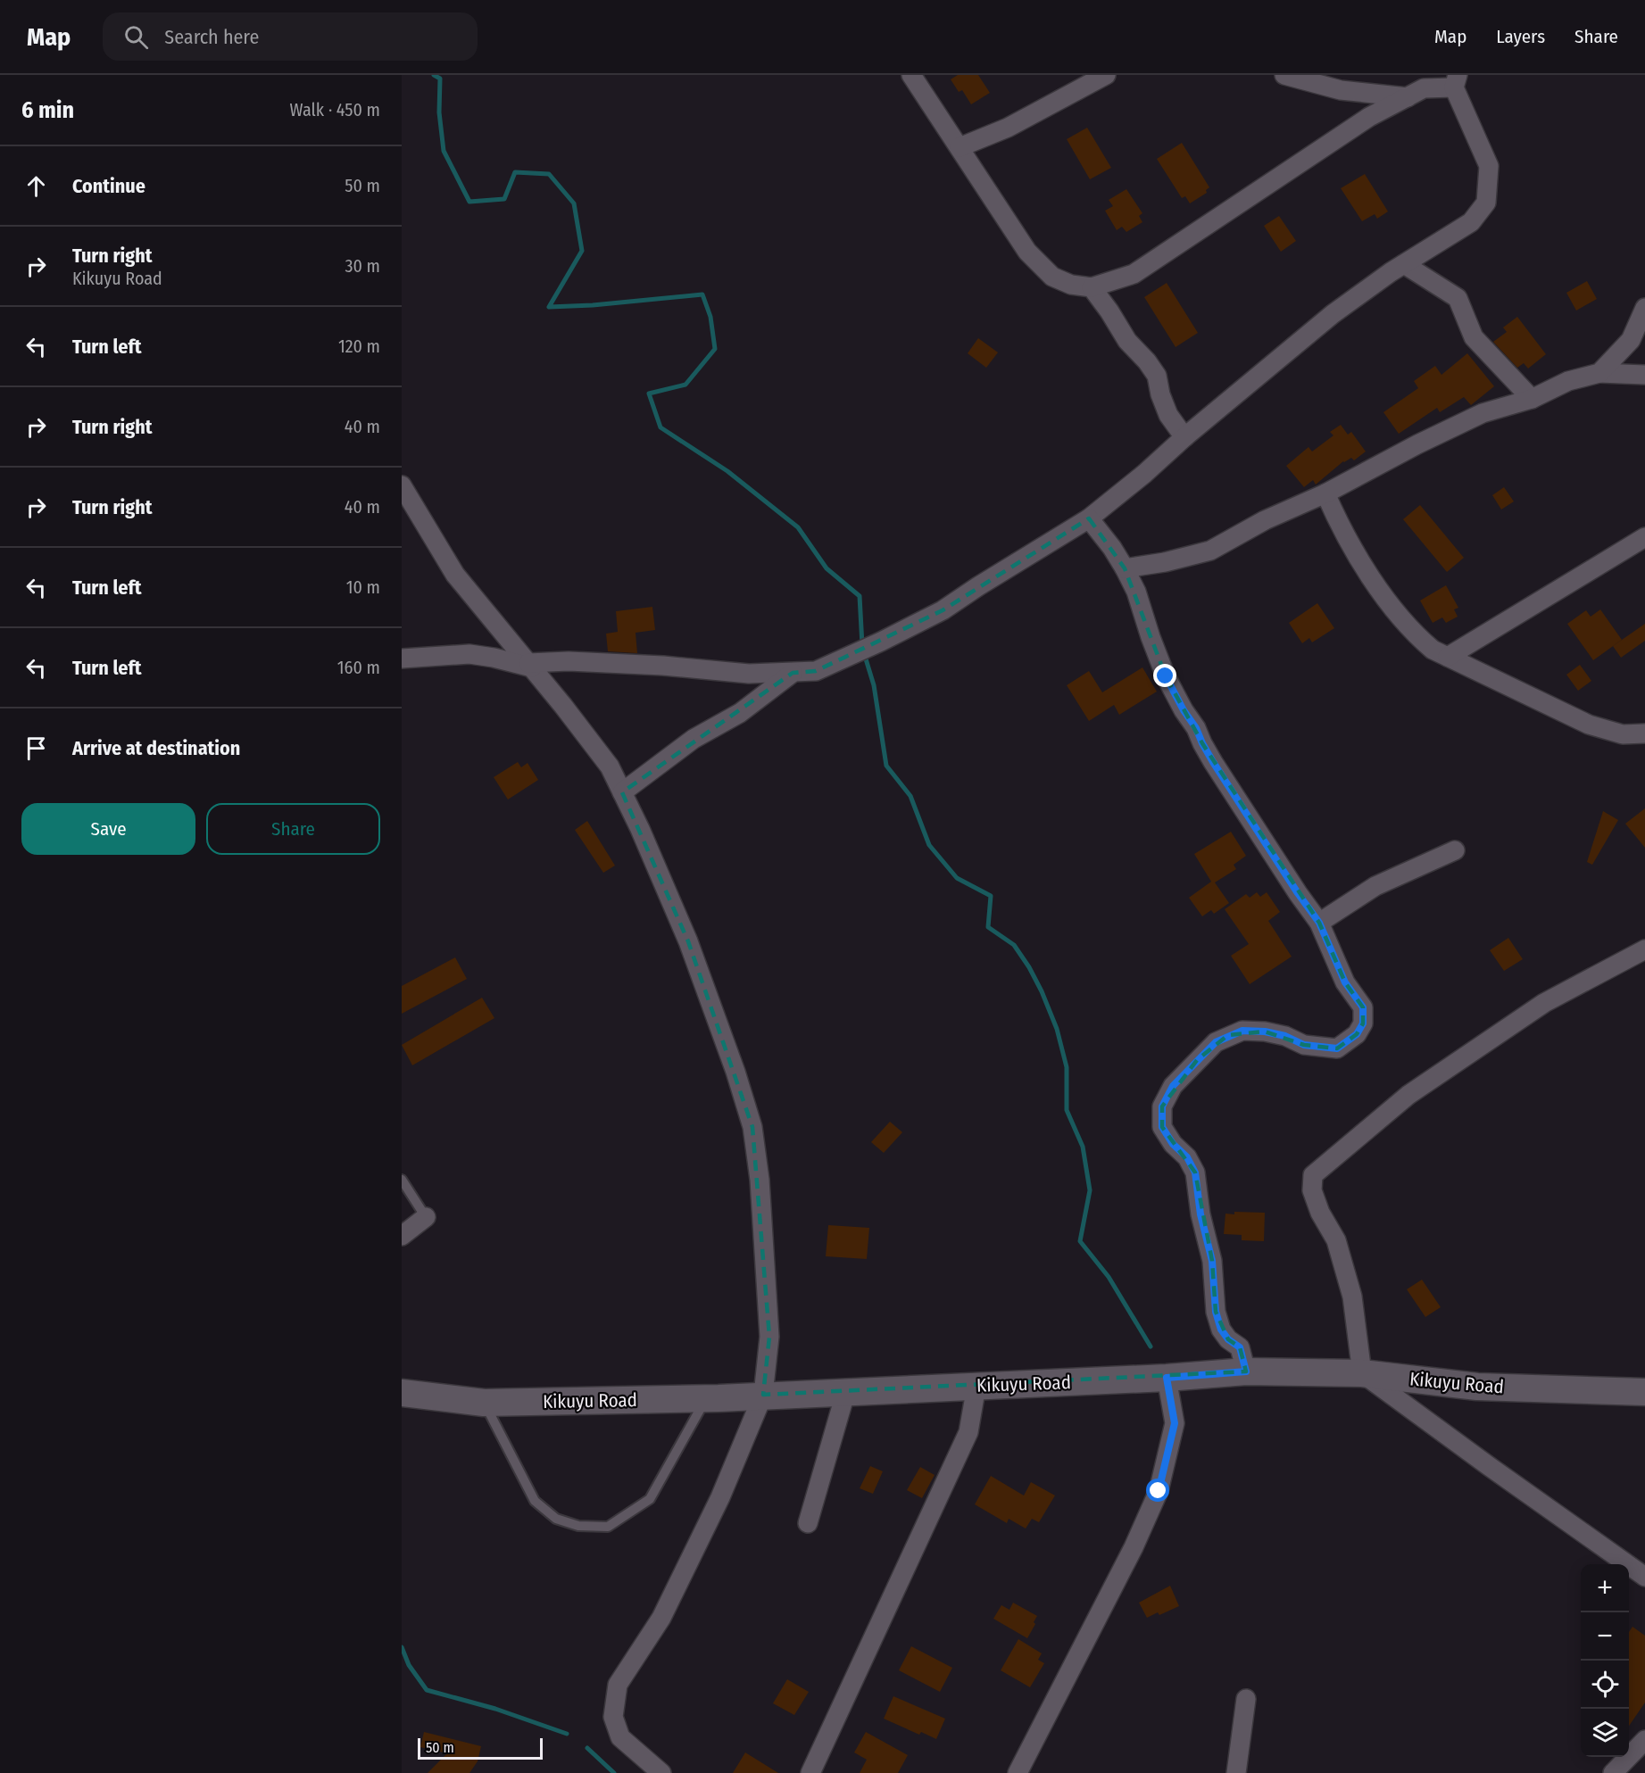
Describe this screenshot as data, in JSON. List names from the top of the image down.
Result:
{
  "streets": {
    "main road": ["Kikuyu Road"]
  },
  "scale_bar": "50 m",
  "page": {
    "header": "Map",
    "search": "Search here",
    "nav": ["Map", "Layers", "Share"],
    "heading": ["6 min", "Walk · 450 m"],
    "list": [
      ["Continue", "50 m"],
      ["Turn right", "Kikuyu Road", "30 m"],
      ["Turn left", "120 m"],
      ["Turn right", "40 m"],
      ["Turn right", "40 m"],
      ["Turn left", "10 m"],
      ["Turn left", "160 m"],
      "Arrive at destination"
    ],
    "buttons": ["Save", "Share"],
    "map_buttons": ["+", "−"],
    "scale": "50 m"
  }
}
